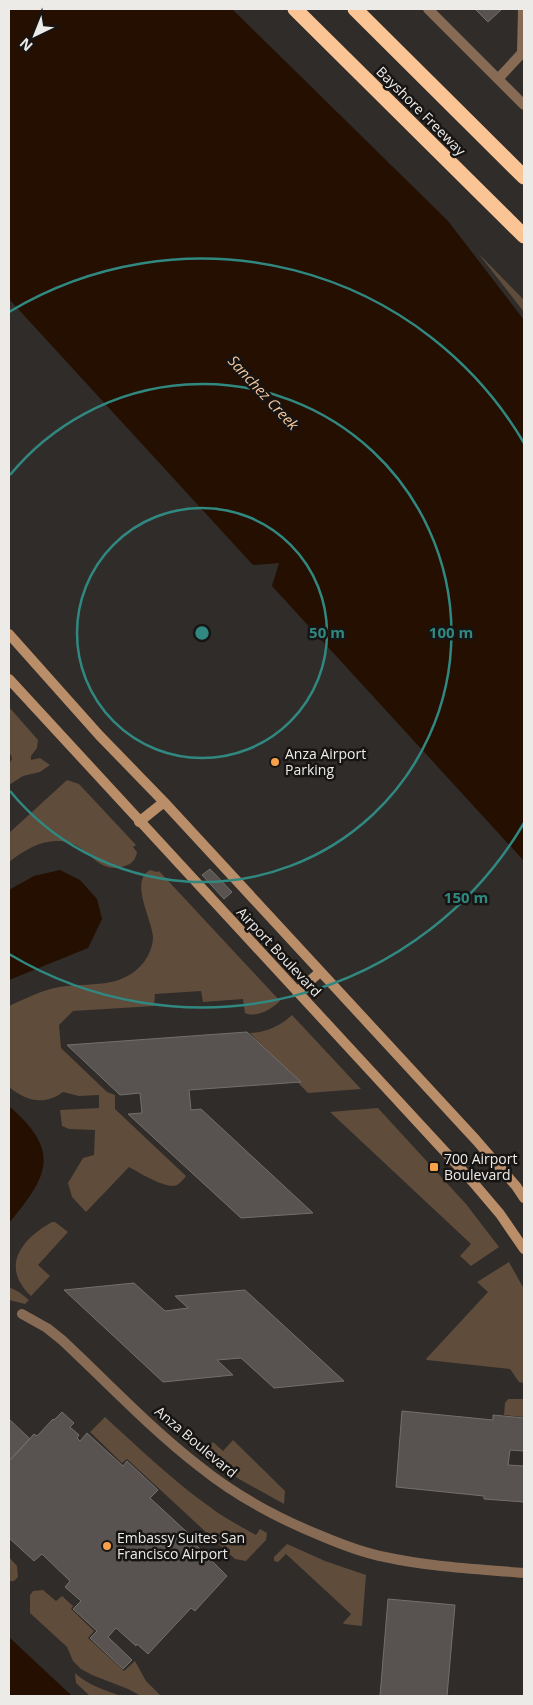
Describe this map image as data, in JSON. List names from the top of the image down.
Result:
{
  "streets": {
    "highway": ["Bayshore Freeway"],
    "main road": ["Airport Boulevard"],
    "street": ["Anza Boulevard"]
  },
  "water": ["Sanchez Creek"],
  "places": {
    "other": ["Anza Airport Parking", "Embassy Suites San Francisco Airport"],
    "transit": ["700 Airport Boulevard"]
  },
  "north": "bottom left",
  "rings": ["50 m", "100 m", "150 m"]
}
